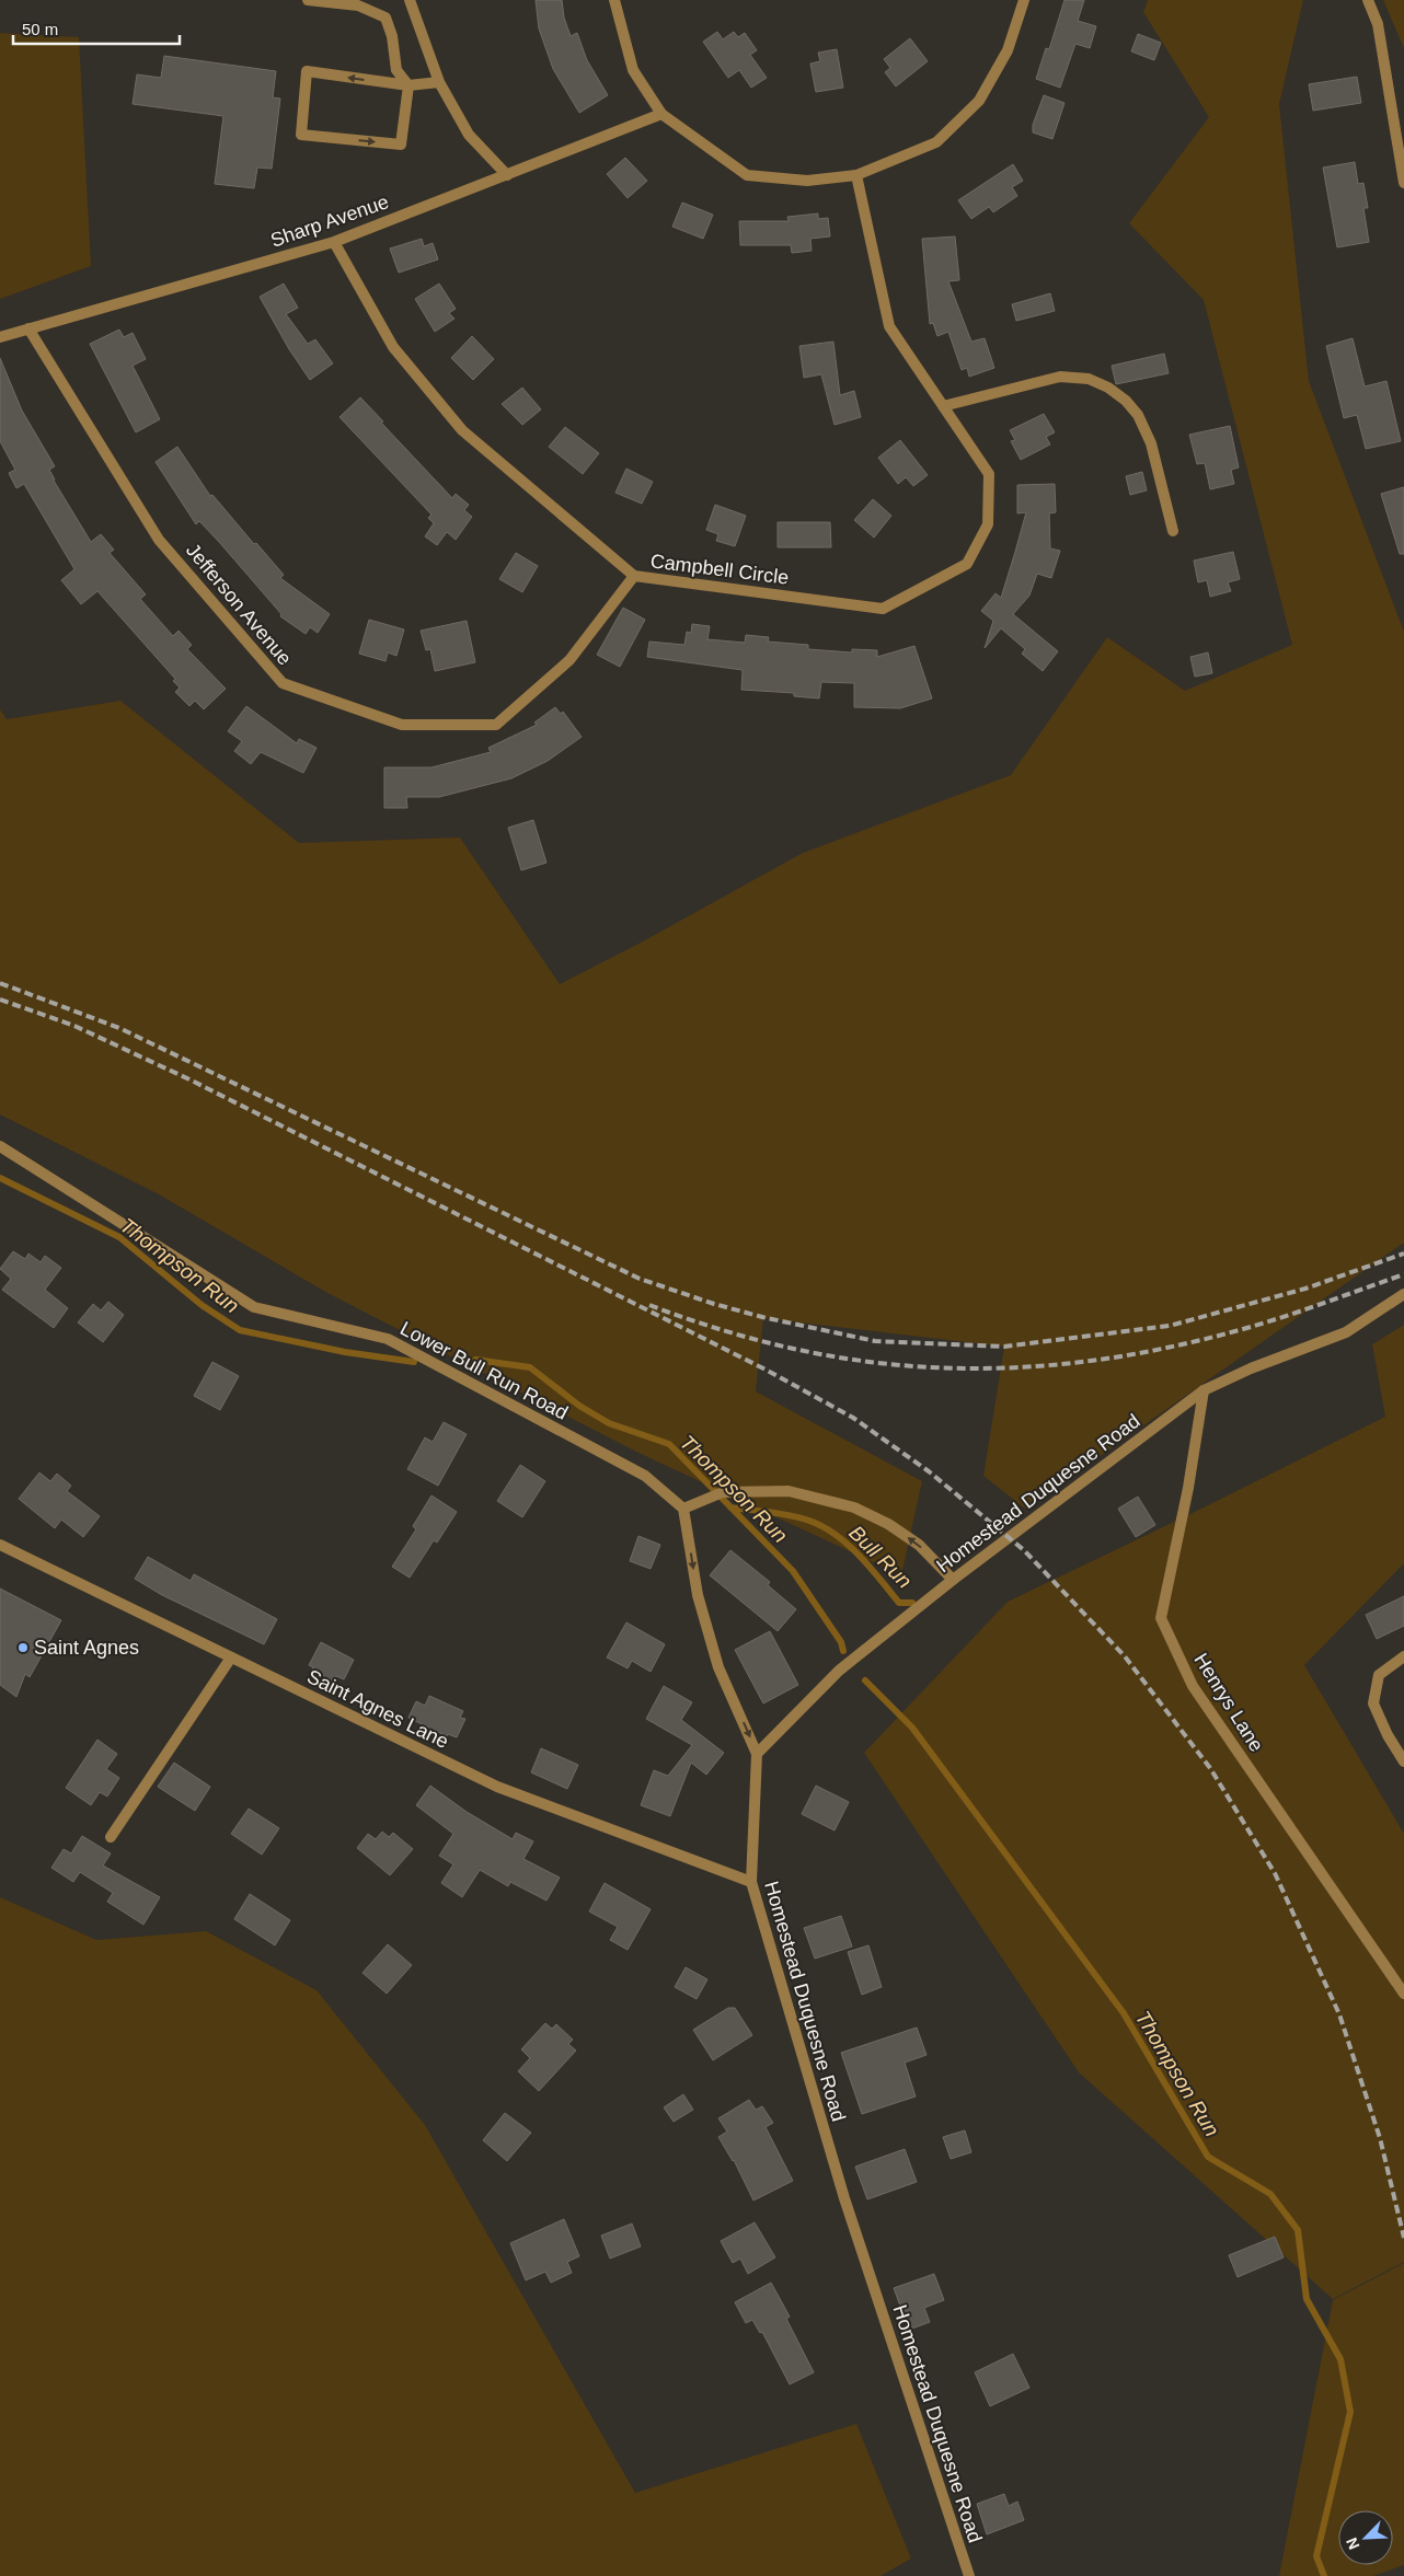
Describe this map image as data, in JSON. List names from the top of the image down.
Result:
{
  "streets": {
    "street": [
      "Sharp Avenue",
      "Campbell Circle",
      "Jefferson Avenue",
      "Lower Bull Run Road",
      "Homestead Duquesne Road",
      "Henrys Lane",
      "Saint Agnes Lane"
    ]
  },
  "crossings": [
    ["Sharp Avenue", "Campbell Circle"],
    ["Sharp Avenue", "Jefferson Avenue"],
    ["Campbell Circle", "Jefferson Avenue"],
    ["Homestead Duquesne Road", "Henrys Lane"],
    ["Homestead Duquesne Road", "Saint Agnes Lane"]
  ],
  "water": ["Thompson Run", "Bull Run"],
  "places": ["Saint Agnes"],
  "scale_bar": "50 m",
  "north": "bottom left"
}
